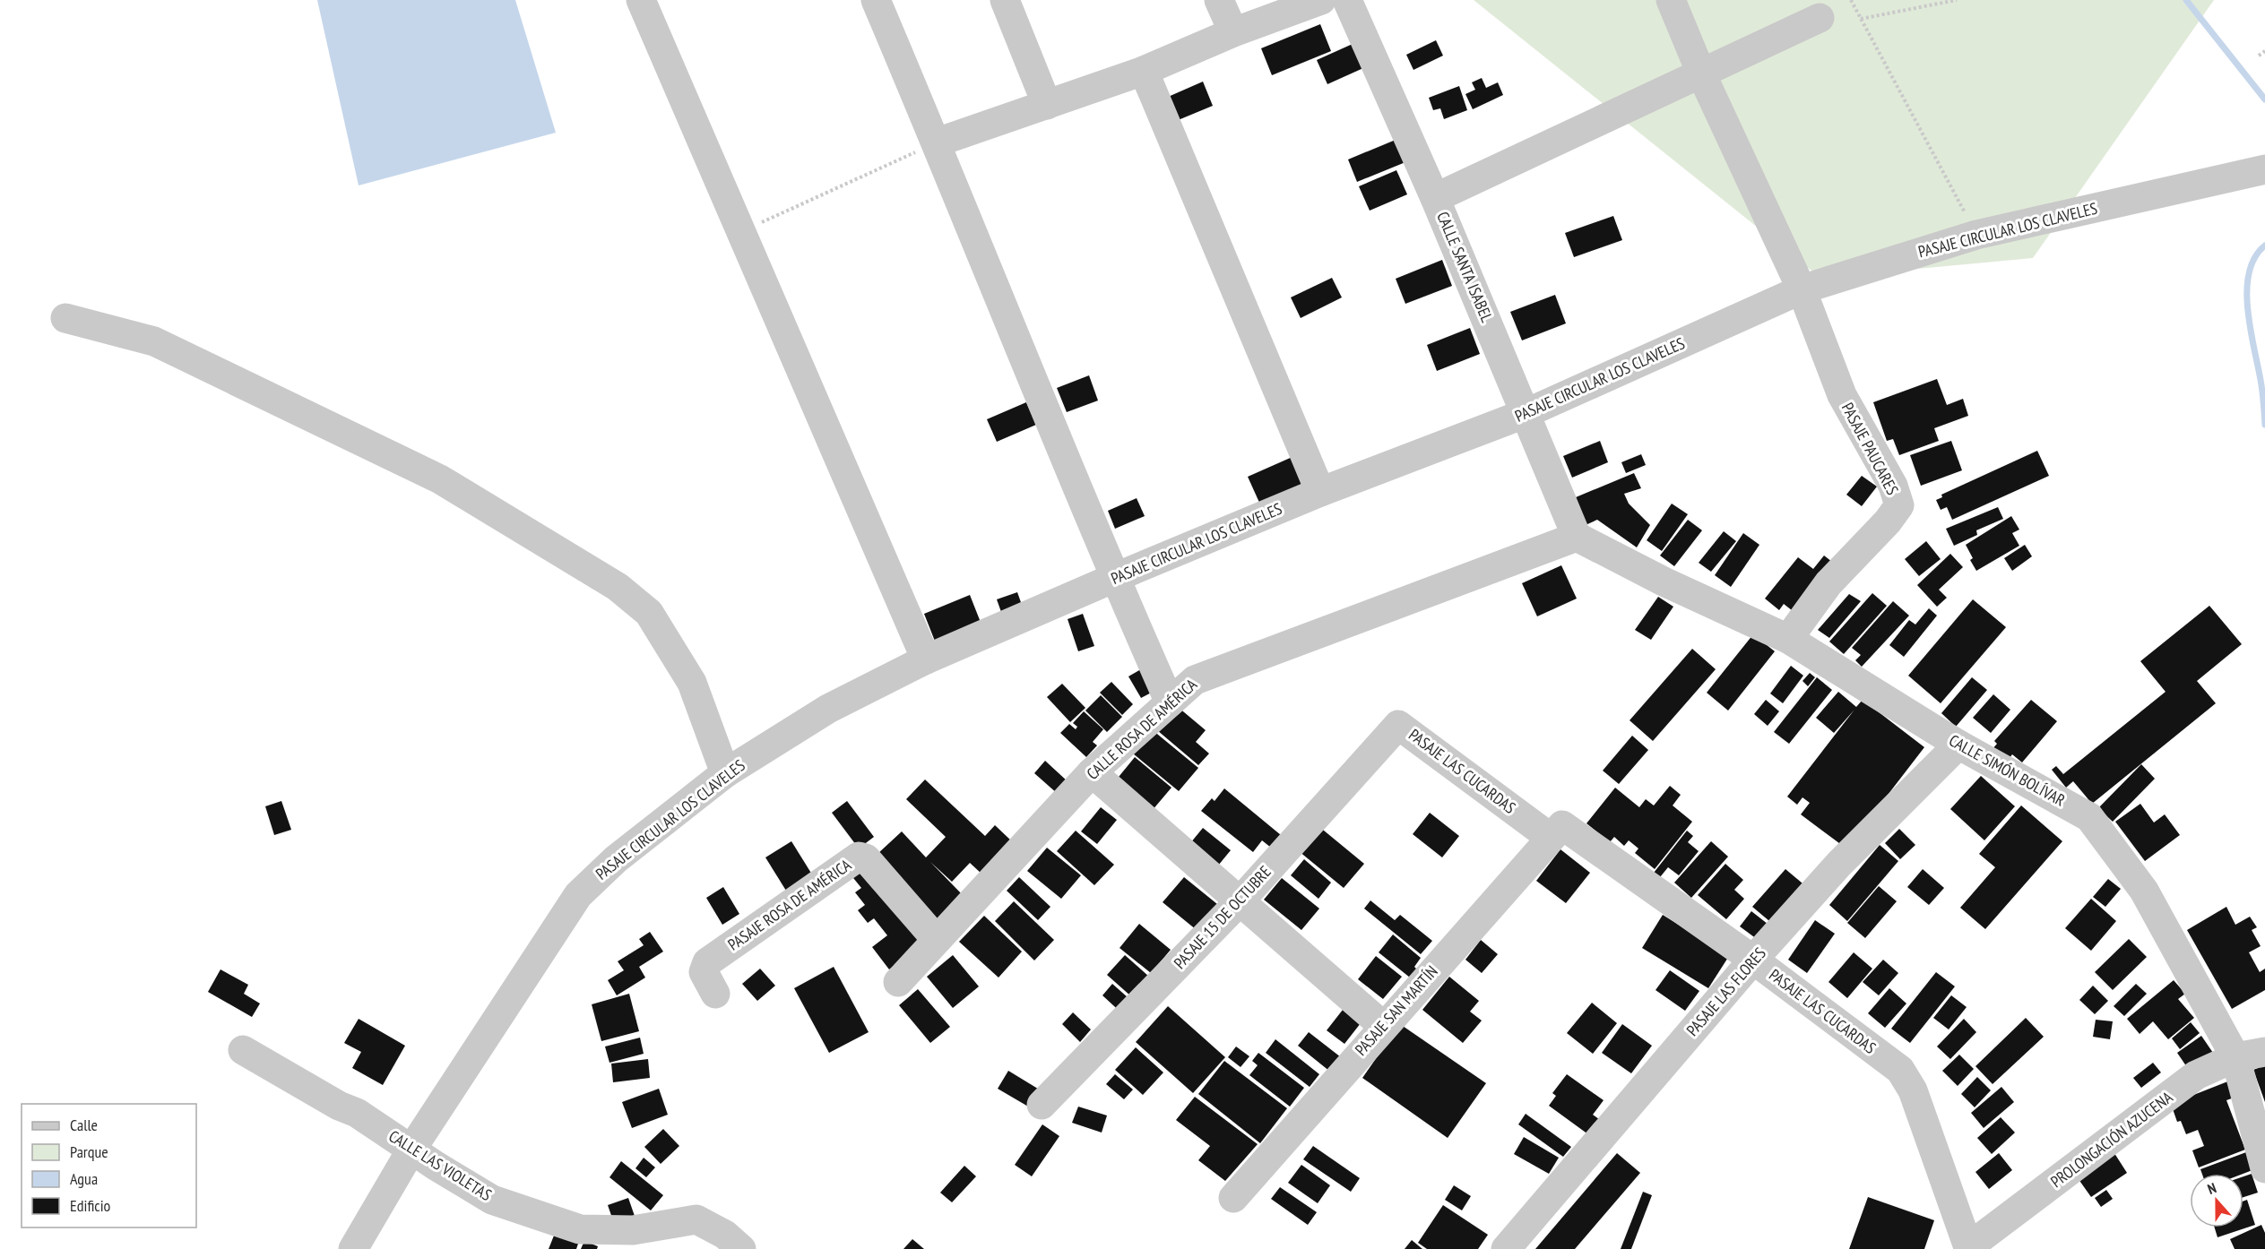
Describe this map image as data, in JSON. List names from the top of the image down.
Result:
{
  "streets": {
    "street": [
      "PASAJE CIRCULAR LOS CLAVELES",
      "CALLE SANTA ISABEL",
      "PASAJE PAUCARES",
      "CALLE ROSA DE AMÉRICA",
      "CALLE SIMÓN BOLÍVAR",
      "PASAJE LAS CUCARDAS",
      "PASAJE ROSA DE AMÉRICA",
      "PASAJE 15 DE OCTUBRE",
      "PASAJE LAS FLORES",
      "PASAJE SAN MARTÍN",
      "PROLONGACIÓN AZUCENA",
      "CALLE LAS VIOLETAS"
    ]
  },
  "crossings": [
    ["PASAJE CIRCULAR LOS CLAVELES", "CALLE SANTA ISABEL"],
    ["PASAJE CIRCULAR LOS CLAVELES", "PASAJE PAUCARES"],
    ["PASAJE CIRCULAR LOS CLAVELES", "CALLE LAS VIOLETAS"],
    ["CALLE SANTA ISABEL", "CALLE ROSA DE AMÉRICA"],
    ["CALLE SANTA ISABEL", "CALLE SIMÓN BOLÍVAR"],
    ["PASAJE PAUCARES", "CALLE SIMÓN BOLÍVAR"],
    ["CALLE ROSA DE AMÉRICA", "CALLE SIMÓN BOLÍVAR"],
    ["CALLE ROSA DE AMÉRICA", "PASAJE ROSA DE AMÉRICA"],
    ["CALLE SIMÓN BOLÍVAR", "PASAJE LAS FLORES"],
    ["CALLE SIMÓN BOLÍVAR", "PROLONGACIÓN AZUCENA"],
    ["PASAJE LAS CUCARDAS", "PASAJE 15 DE OCTUBRE"],
    ["PASAJE LAS CUCARDAS", "PASAJE LAS FLORES"],
    ["PASAJE LAS CUCARDAS", "PASAJE SAN MARTÍN"],
    ["PASAJE LAS CUCARDAS", "PROLONGACIÓN AZUCENA"]
  ],
  "legend": [
    "Calle",
    "Parque",
    "Agua",
    "Edificio"
  ],
  "north": "top"
}
